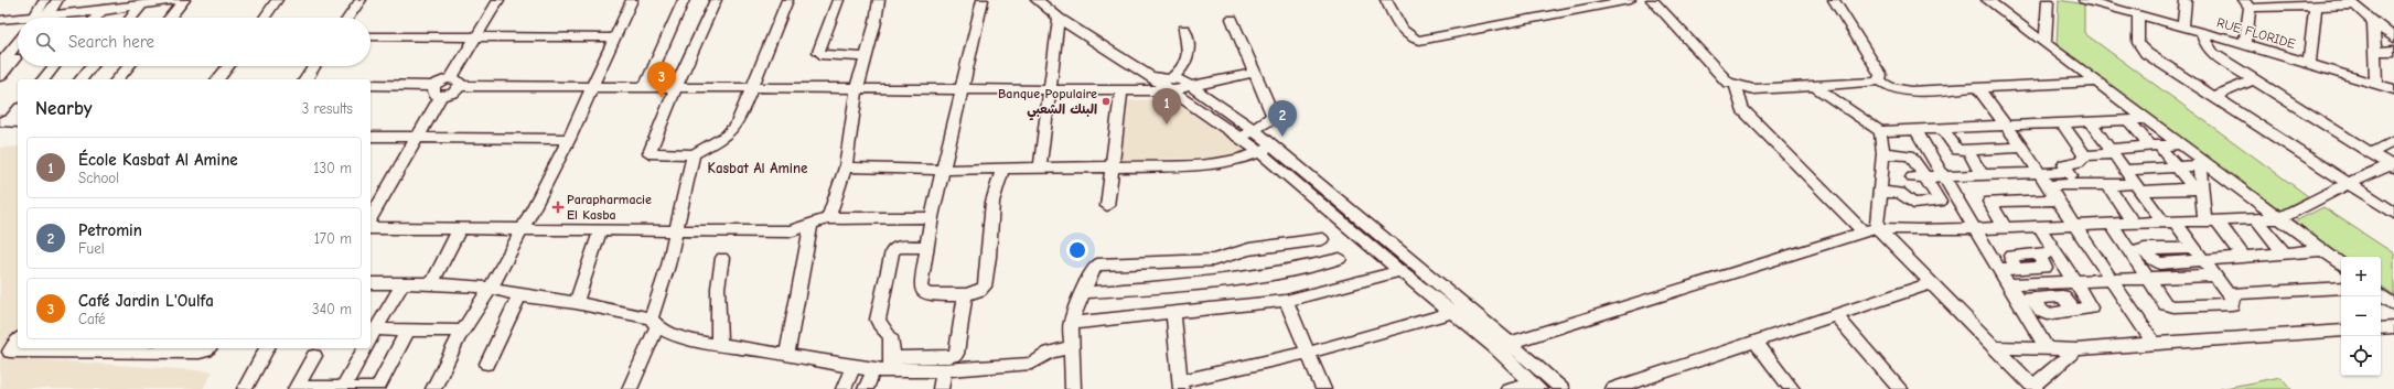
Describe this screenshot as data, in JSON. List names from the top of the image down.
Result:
{
  "streets": {
    "street": ["RUE FLORIDE"]
  },
  "districts": ["Kasbat Al Amine"],
  "places": {
    "other": ["Banque Populaire البنك الشعبي"],
    "health": ["Parapharmacie El Kasba"]
  },
  "page": {
    "search": "Search here",
    "pins": ["3", "1", "2"],
    "heading": ["Nearby", "3 results"],
    "list": [
      {
        "mark": "1",
        "name": "École Kasbat Al Amine",
        "note": "School",
        "value": "130 m"
      },
      {
        "mark": "2",
        "name": "Petromin",
        "note": "Fuel",
        "value": "170 m"
      },
      {
        "mark": "3",
        "name": "Café Jardin L'Oulfa",
        "note": "Café",
        "value": "340 m"
      }
    ],
    "map_buttons": ["+", "−"]
  }
}
